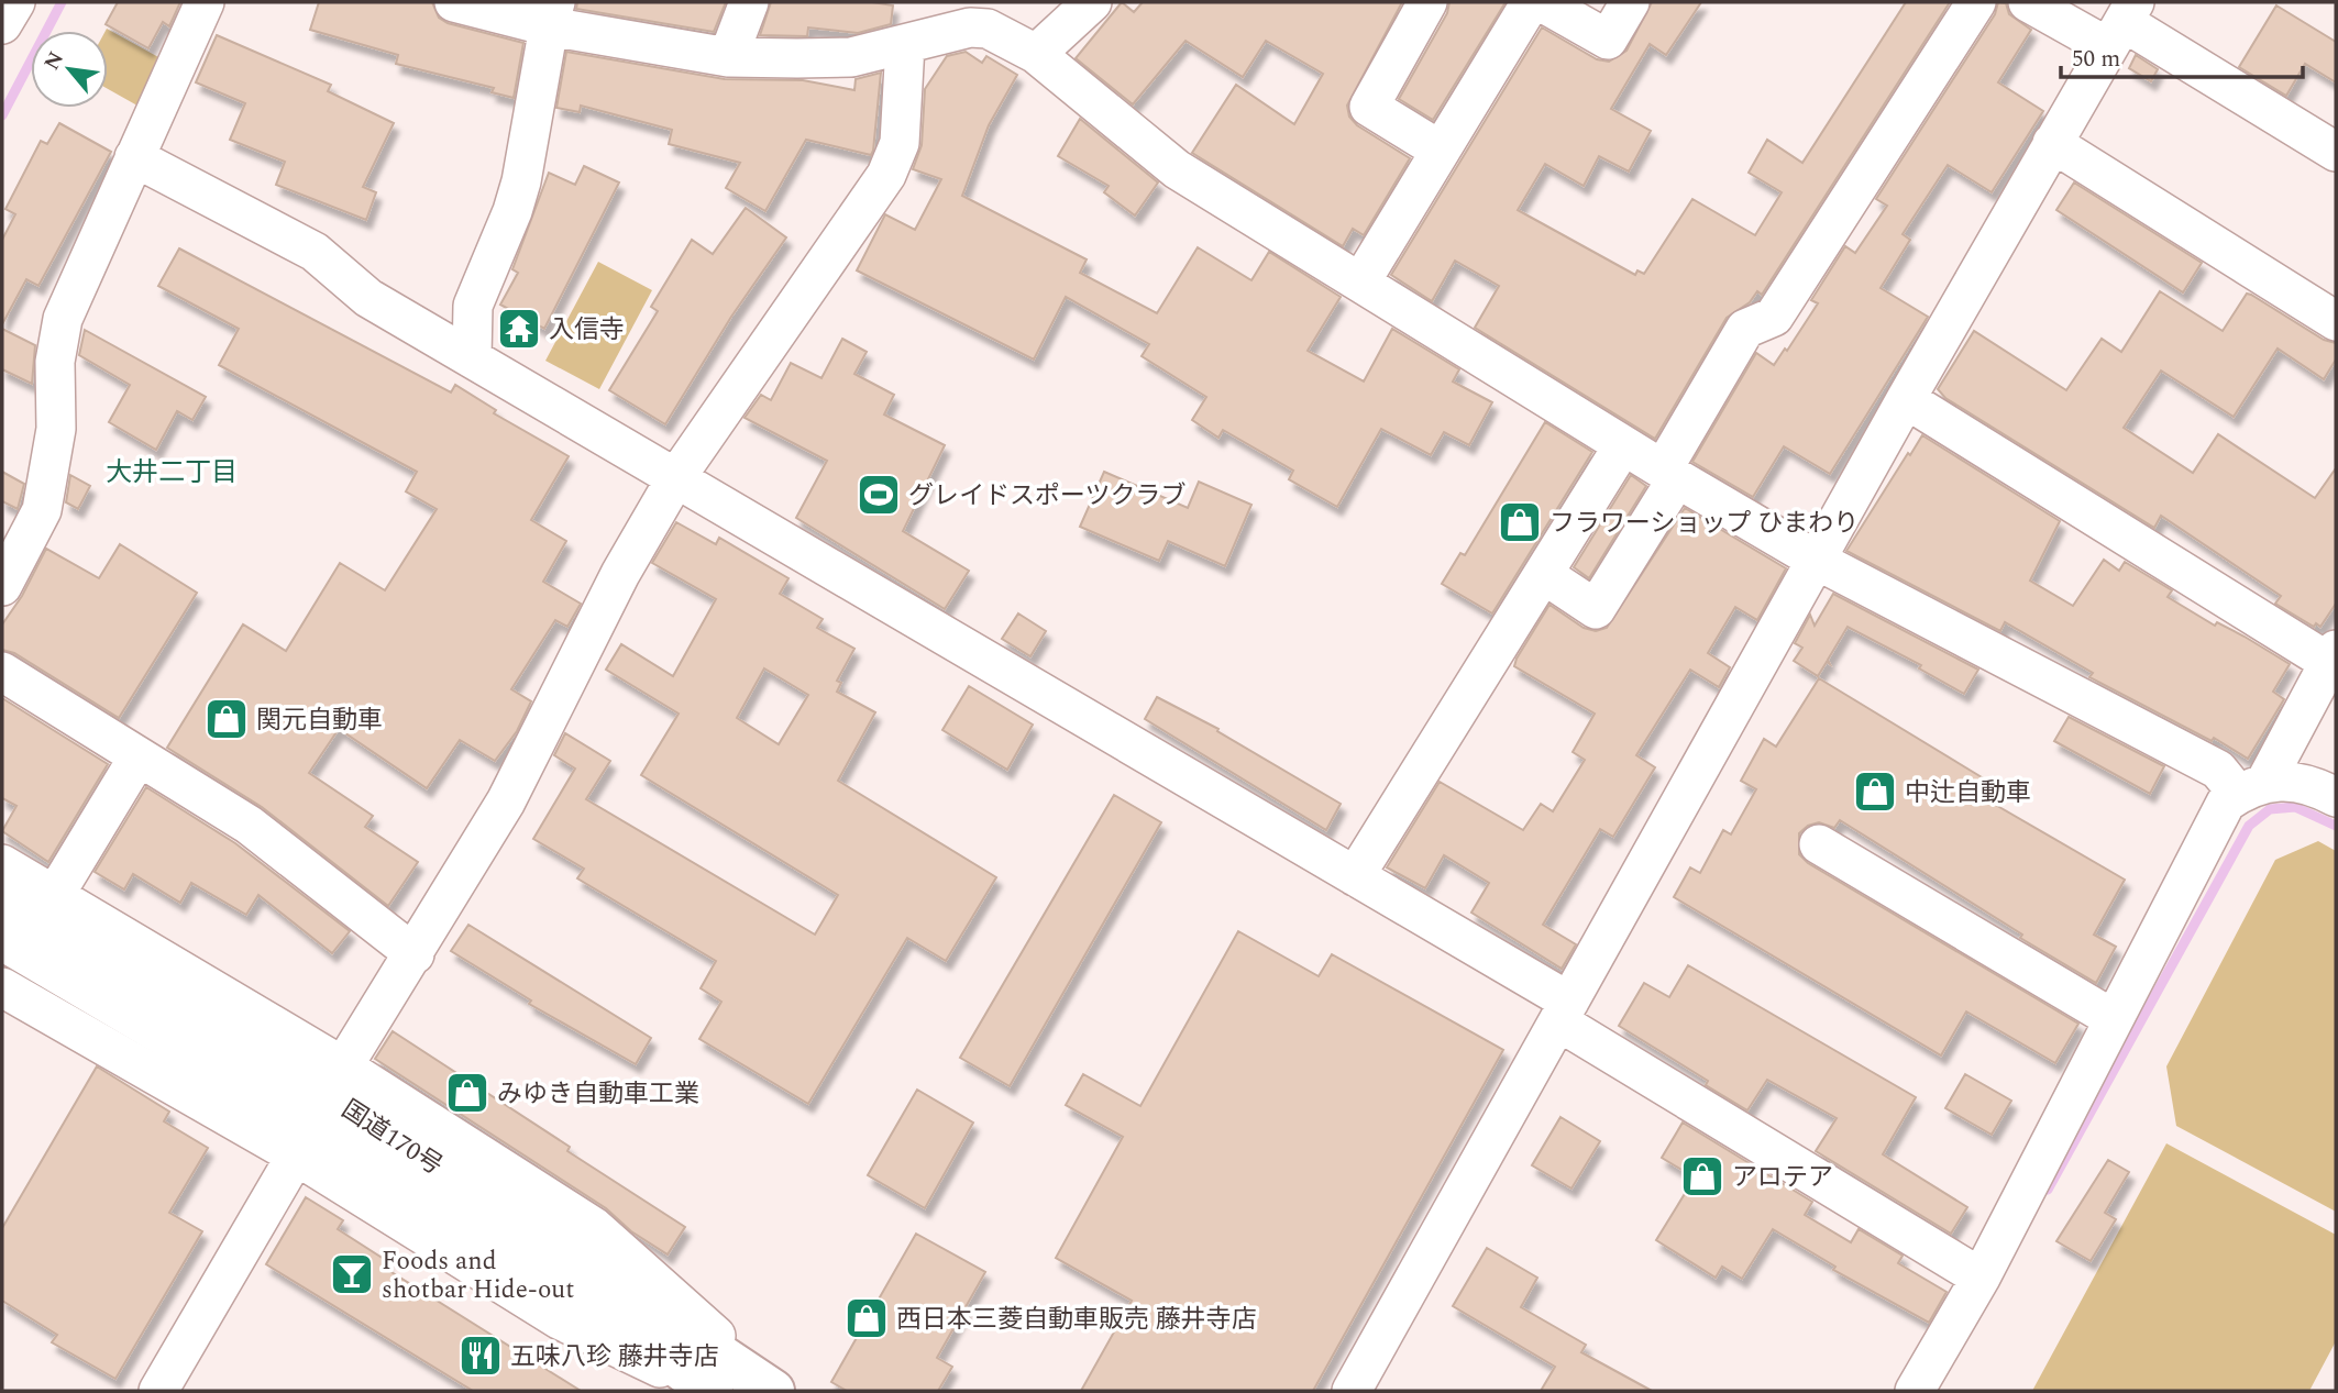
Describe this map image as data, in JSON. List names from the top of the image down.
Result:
{
  "streets": {
    "highway": ["国道170号"]
  },
  "districts": ["大井二丁目"],
  "places": {
    "temple": ["入信寺"],
    "sports": ["グレイドスポーツクラブ"],
    "shop": [
      "フラワーショップ ひまわり",
      "関元自動車",
      "中辻自動車",
      "みゆき自動車工業",
      "アロテア",
      "西日本三菱自動車販売 藤井寺店"
    ],
    "bar": ["Foods and shotbar Hide-out"],
    "restaurant": ["五味八珍 藤井寺店"]
  },
  "scale_bar": "50 m",
  "north": "top left"
}
